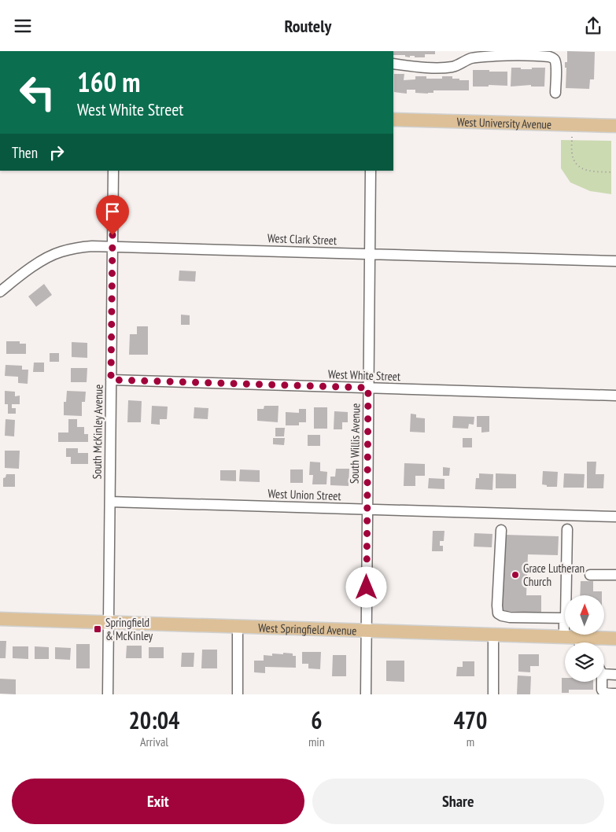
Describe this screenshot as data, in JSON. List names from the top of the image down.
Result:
{
  "streets": {
    "main road": ["West University Avenue", "West Springfield Avenue"],
    "street": [
      "West Clark Street",
      "West White Street",
      "South McKinley Avenue",
      "South Willis Avenue",
      "West Union Street"
    ]
  },
  "crossings": [
    ["West Clark Street", "South McKinley Avenue"],
    ["West Clark Street", "South Willis Avenue"],
    ["West White Street", "South McKinley Avenue"],
    ["West White Street", "South Willis Avenue"],
    ["South McKinley Avenue", "West Union Street"],
    ["South McKinley Avenue", "West Springfield Avenue"],
    ["South Willis Avenue", "West Union Street"],
    ["South Willis Avenue", "West Springfield Avenue"]
  ],
  "places": {
    "other": ["Grace Lutheran Church"],
    "transit": ["Springfield & McKinley"]
  },
  "north": "top",
  "page": {
    "header": "Routely",
    "turn": ["160 m", "West White Street"],
    "then": "Then",
    "eta": [
      "20:04",
      "Arrival",
      "6",
      "min",
      "470",
      "m"
    ],
    "buttons": ["Exit", "Share"]
  }
}
